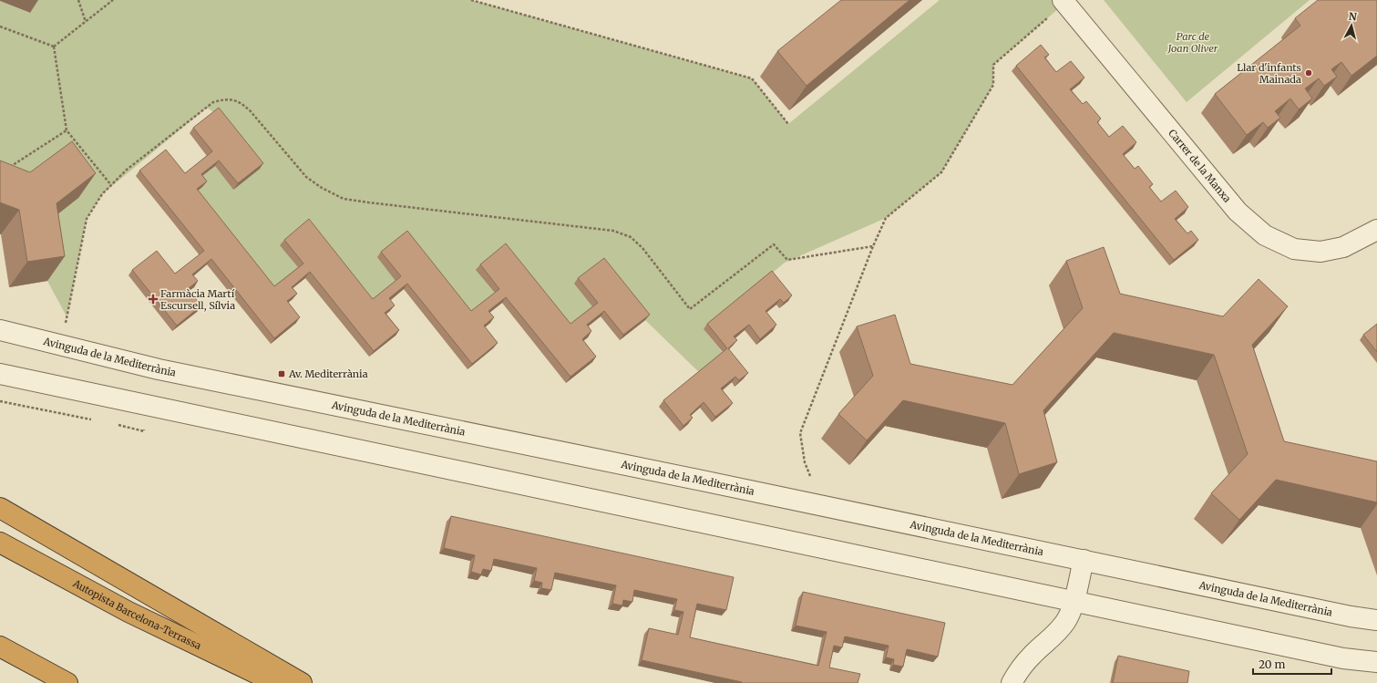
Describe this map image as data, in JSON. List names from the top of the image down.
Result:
{
  "streets": {
    "highway": ["Autopista Barcelona-Terrassa"],
    "street": ["Carrer de la Manxa", "Avinguda de la Mediterrània"]
  },
  "parks": ["Parc de Joan Oliver"],
  "places": {
    "other": ["Llar d'infants Mainada"],
    "health": ["Farmàcia Martí Escursell, Sílvia"],
    "transit": ["Av. Mediterrània"]
  },
  "scale_bar": "20 m",
  "north": "top"
}
